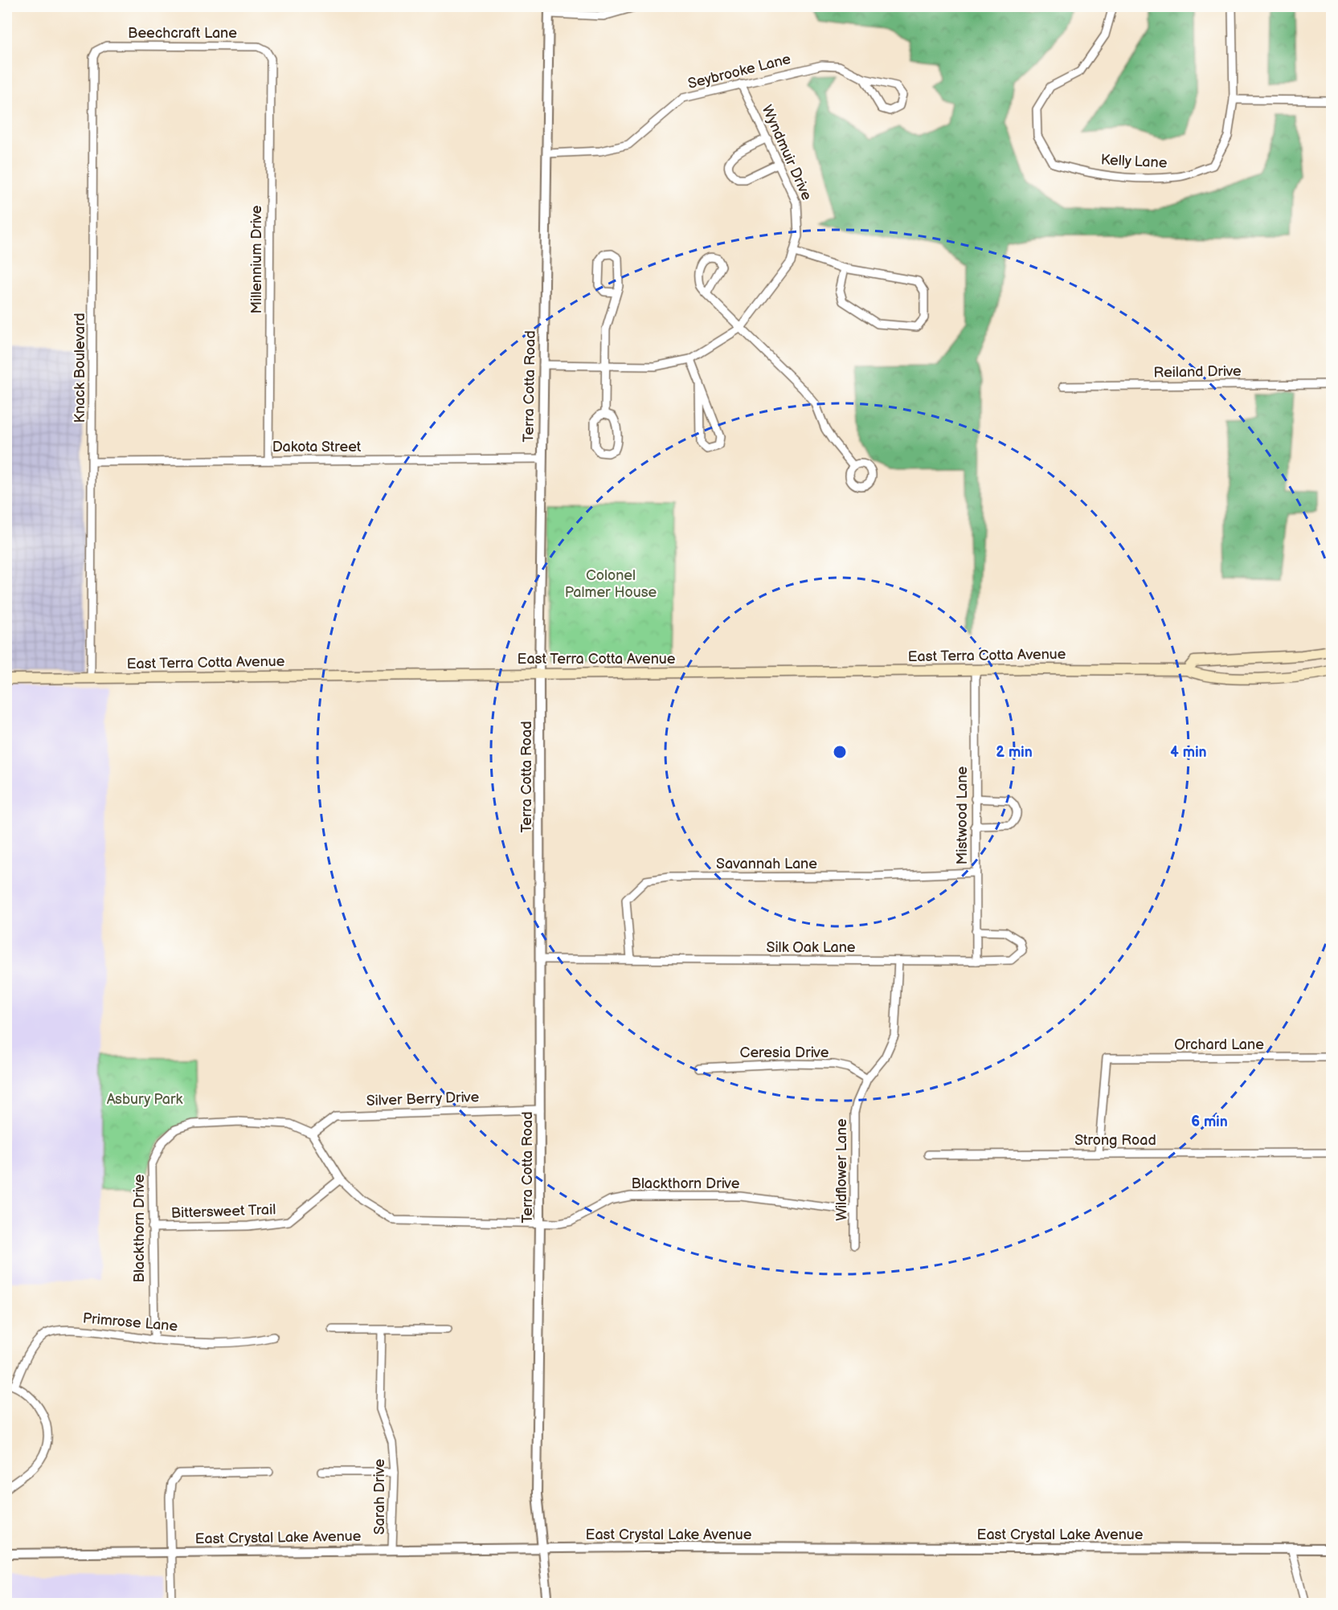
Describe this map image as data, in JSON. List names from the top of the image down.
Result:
{
  "streets": {
    "main road": ["East Terra Cotta Avenue"],
    "street": [
      "Beechcraft Lane",
      "Seybrooke Lane",
      "Wyndmuir Drive",
      "Kelly Lane",
      "Millennium Drive",
      "Knack Boulevard",
      "Reiland Drive",
      "Terra Cotta Road",
      "Dakota Street",
      "Mistwood Lane",
      "Savannah Lane",
      "Silk Oak Lane",
      "Orchard Lane",
      "Ceresia Drive",
      "Silver Berry Drive",
      "Strong Road",
      "Wildflower Lane",
      "Blackthorn Drive",
      "Bittersweet Trail",
      "Primrose Lane",
      "Sarah Drive",
      "East Crystal Lake Avenue"
    ]
  },
  "crossings": [
    ["Beechcraft Lane", "Millennium Drive"],
    ["Beechcraft Lane", "Knack Boulevard"],
    ["Seybrooke Lane", "Wyndmuir Drive"],
    ["Seybrooke Lane", "Terra Cotta Road"],
    ["Wyndmuir Drive", "Terra Cotta Road"],
    ["Millennium Drive", "Dakota Street"],
    ["Knack Boulevard", "Dakota Street"],
    ["Knack Boulevard", "East Terra Cotta Avenue"],
    ["Terra Cotta Road", "Dakota Street"],
    ["Terra Cotta Road", "East Terra Cotta Avenue"],
    ["Terra Cotta Road", "Silk Oak Lane"],
    ["Terra Cotta Road", "Silver Berry Drive"],
    ["Terra Cotta Road", "Blackthorn Drive"],
    ["Terra Cotta Road", "East Crystal Lake Avenue"],
    ["East Terra Cotta Avenue", "Mistwood Lane"],
    ["Mistwood Lane", "Savannah Lane"],
    ["Mistwood Lane", "Silk Oak Lane"],
    ["Savannah Lane", "Silk Oak Lane"],
    ["Silk Oak Lane", "Wildflower Lane"],
    ["Orchard Lane", "Strong Road"],
    ["Ceresia Drive", "Wildflower Lane"],
    ["Silver Berry Drive", "Blackthorn Drive"],
    ["Wildflower Lane", "Blackthorn Drive"],
    ["Blackthorn Drive", "Bittersweet Trail"],
    ["Blackthorn Drive", "Primrose Lane"],
    ["Sarah Drive", "East Crystal Lake Avenue"]
  ],
  "parks": ["Colonel Palmer House", "Asbury Park"],
  "rings": ["2 min", "4 min", "6 min"]
}
